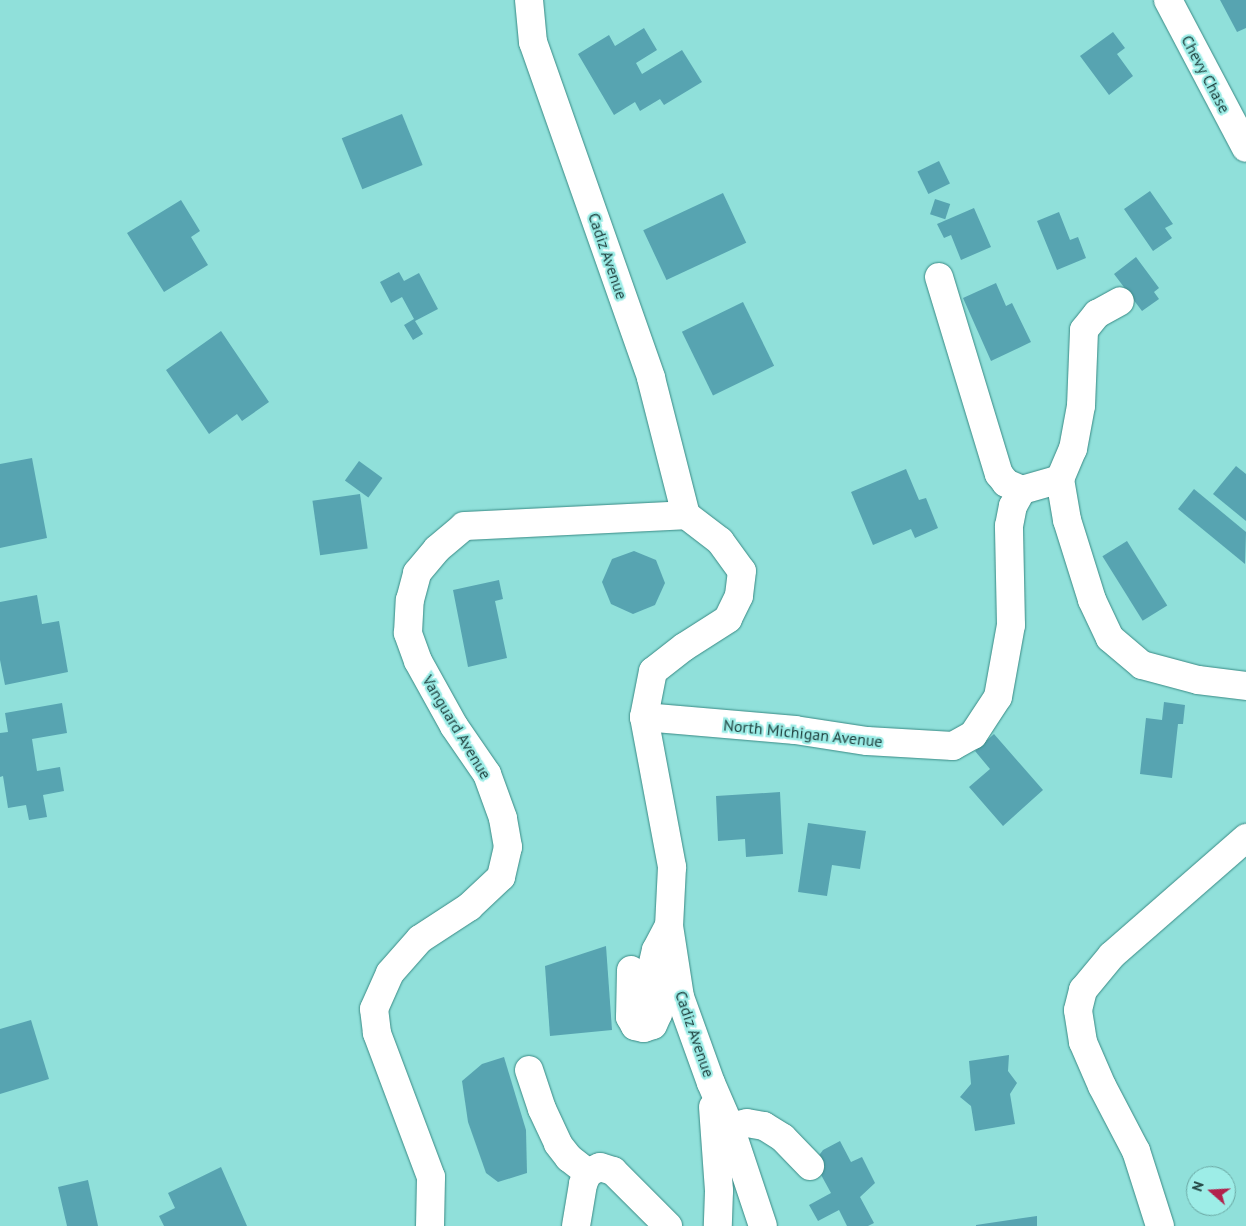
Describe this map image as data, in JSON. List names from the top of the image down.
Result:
{
  "streets": {
    "street": [
      "Chevy Chase",
      "Cadiz Avenue",
      "Vanguard Avenue",
      "North Michigan Avenue"
    ]
  },
  "crossings": [
    ["Cadiz Avenue", "Vanguard Avenue"],
    ["Cadiz Avenue", "North Michigan Avenue"]
  ],
  "north": "left"
}
